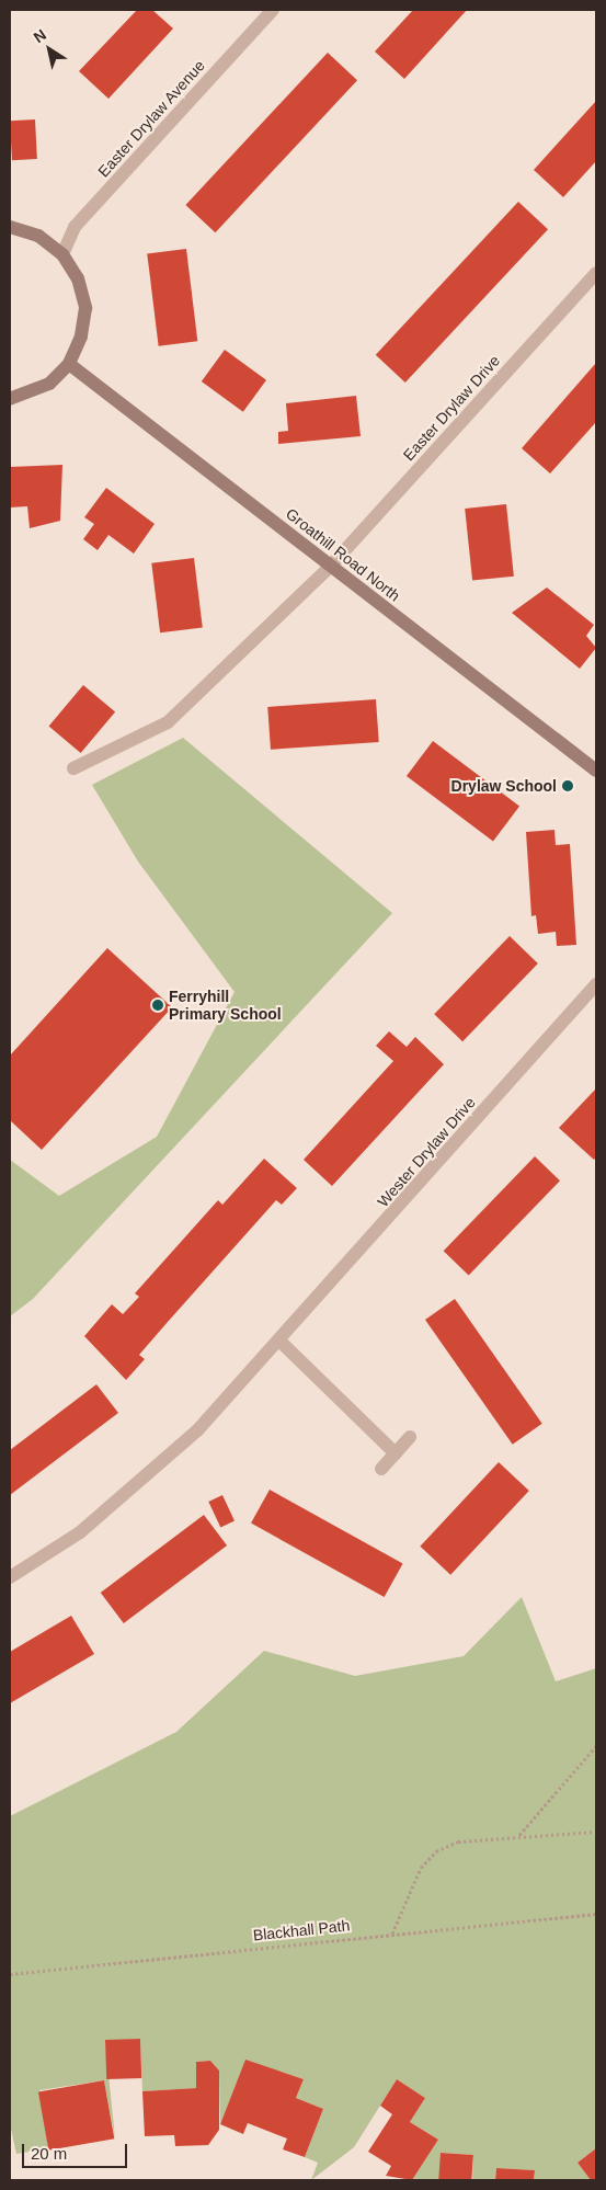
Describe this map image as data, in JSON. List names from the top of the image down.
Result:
{
  "streets": {
    "street": [
      "Easter Drylaw Avenue",
      "Easter Drylaw Drive",
      "Groathill Road North",
      "Wester Drylaw Drive"
    ],
    "path": ["Blackhall Path"]
  },
  "crossings": [
    ["Easter Drylaw Drive", "Groathill Road North"]
  ],
  "places": ["Drylaw School", "Ferryhill Primary School"],
  "scale_bar": "20 m",
  "north": "top left"
}
